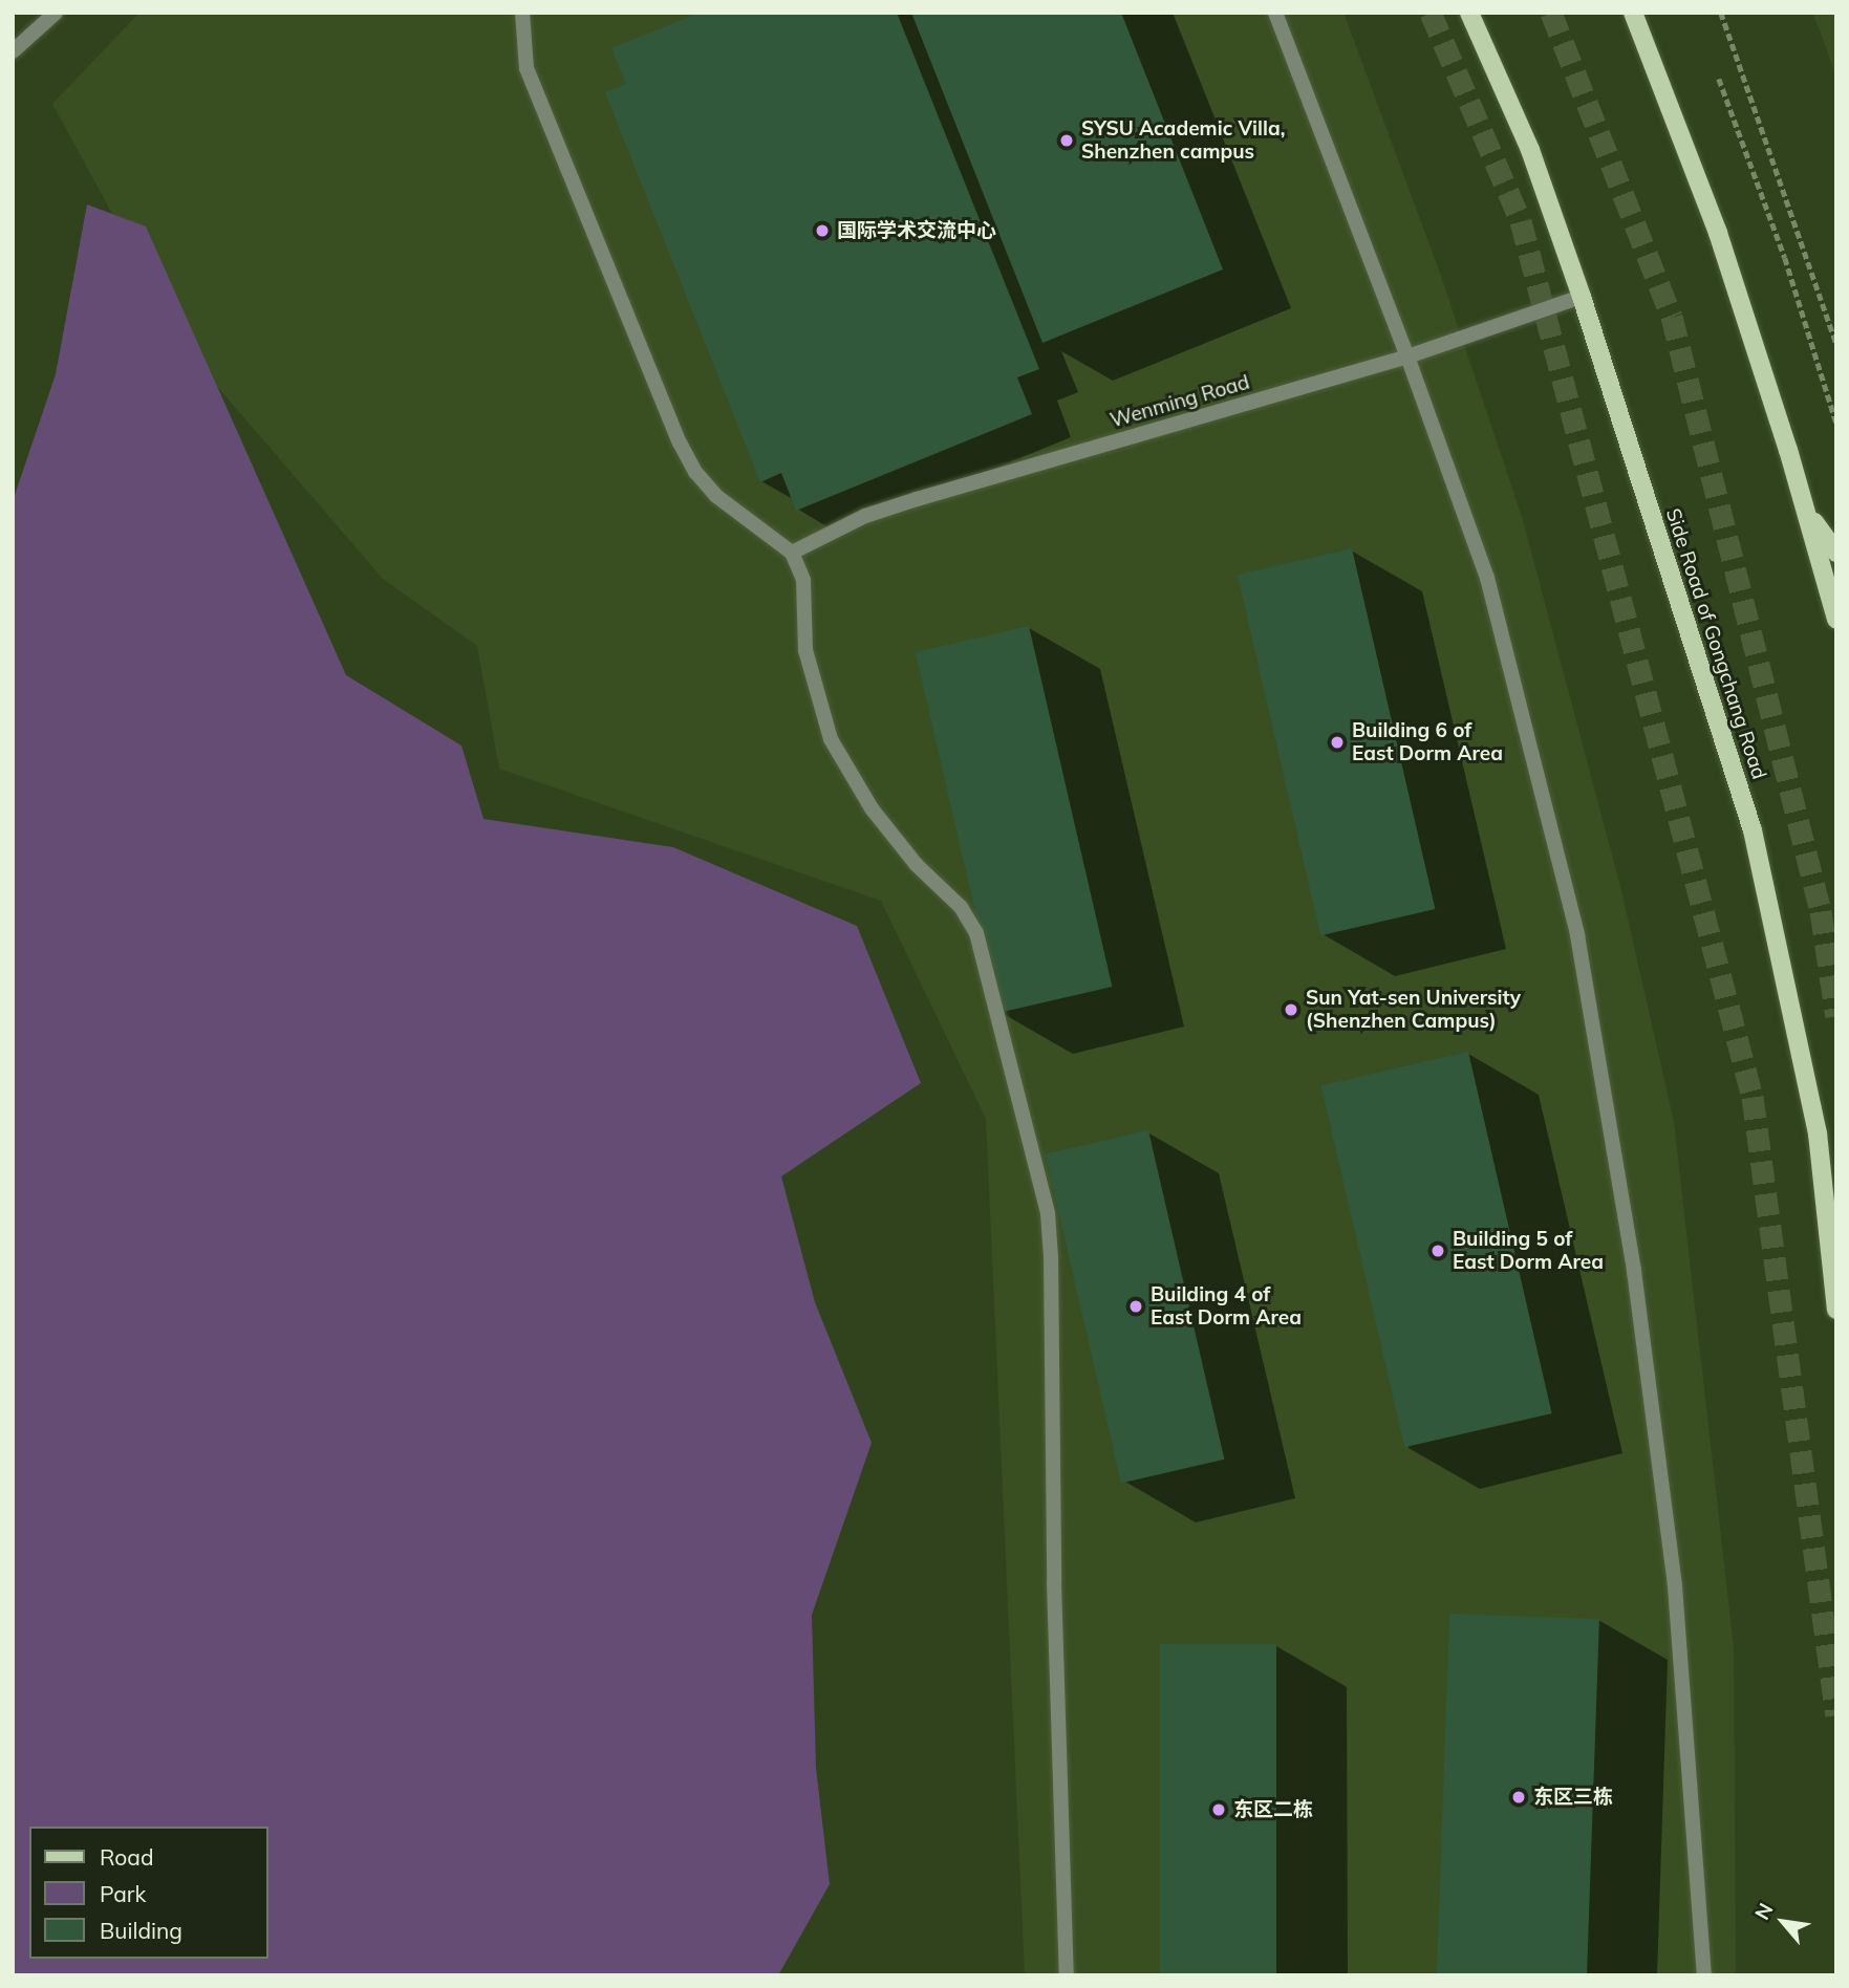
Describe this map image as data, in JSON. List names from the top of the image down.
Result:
{
  "streets": {
    "main road": ["Side Road of Gongchang Road"],
    "street": ["Wenming Road"]
  },
  "crossings": [
    ["Wenming Road", "Side Road of Gongchang Road"]
  ],
  "places": [
    "SYSU Academic Villa, Shenzhen campus",
    "国际学术交流中心",
    "Building 6 of East Dorm Area",
    "Sun Yat-sen University (Shenzhen Campus)",
    "Building 5 of East Dorm Area",
    "Building 4 of East Dorm Area",
    "东区三栋",
    "东区二栋"
  ],
  "legend": ["Road", "Park", "Building"],
  "north": "top left"
}
